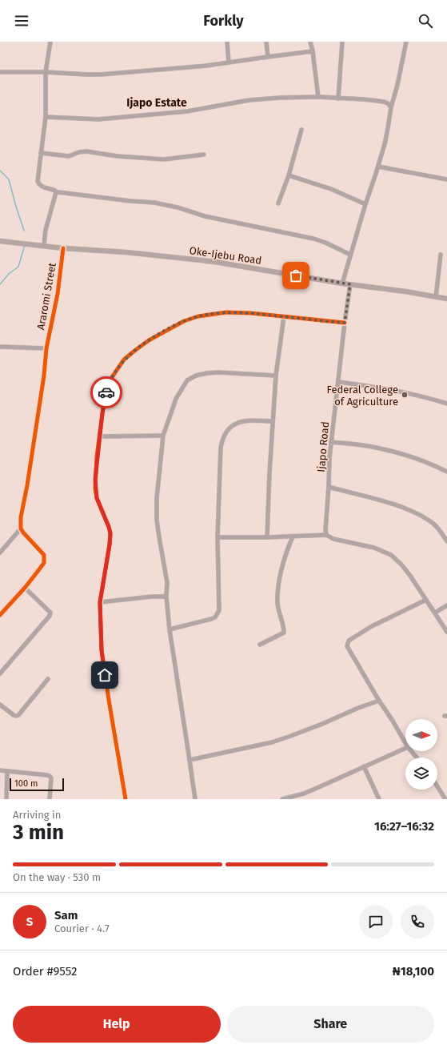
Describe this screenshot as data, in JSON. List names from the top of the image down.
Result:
{
  "streets": {
    "main road": ["Oke-Ijebu Road"],
    "street": ["Araromi Street", "Ijapo Road"]
  },
  "crossings": [
    ["Oke-Ijebu Road", "Araromi Street"],
    ["Oke-Ijebu Road", "Ijapo Road"]
  ],
  "districts": ["Ijapo Estate"],
  "places": ["Federal College of Agriculture"],
  "scale_bar": "100 m",
  "north": "right",
  "page": {
    "header": "Forkly",
    "scale": "100 m",
    "heading": ["3 min", "Arriving in", "16:27–16:32"],
    "panel": [
      "Sam",
      "Courier · 4.7",
      "Order #9552",
      "₦18,100"
    ],
    "bar": "On the way · 530 m",
    "round": "S",
    "buttons": ["Help", "Share"]
  }
}
